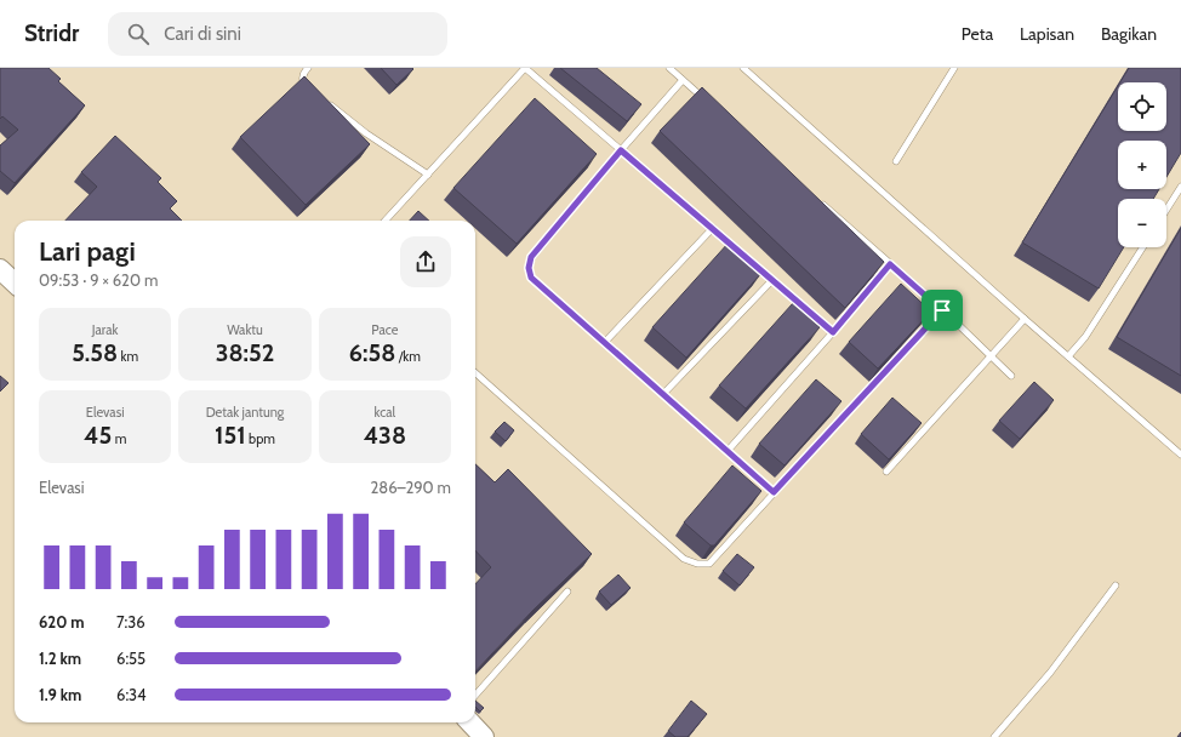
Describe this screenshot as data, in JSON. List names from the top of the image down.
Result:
{
  "page": {
    "header": "Stridr",
    "search": "Cari di sini",
    "nav": ["Peta", "Lapisan", "Bagikan"],
    "map_buttons": ["+", "−"],
    "heading": ["Lari pagi", "09:53 · 9 × 620 m"],
    "stats": [
      ["Jarak", "5.58 km"],
      ["Waktu", "38:52"],
      ["Pace", "6:58 /km"],
      ["Elevasi", "45 m"],
      ["Detak jantung", "151 bpm"],
      ["kcal", "438"]
    ],
    "chart": ["Elevasi", "286–290 m"],
    "list": [
      {
        "name": "620 m",
        "note": "7:36"
      },
      {
        "name": "1.2 km",
        "note": "6:55"
      },
      {
        "name": "1.9 km",
        "note": "6:34"
      }
    ]
  }
}
